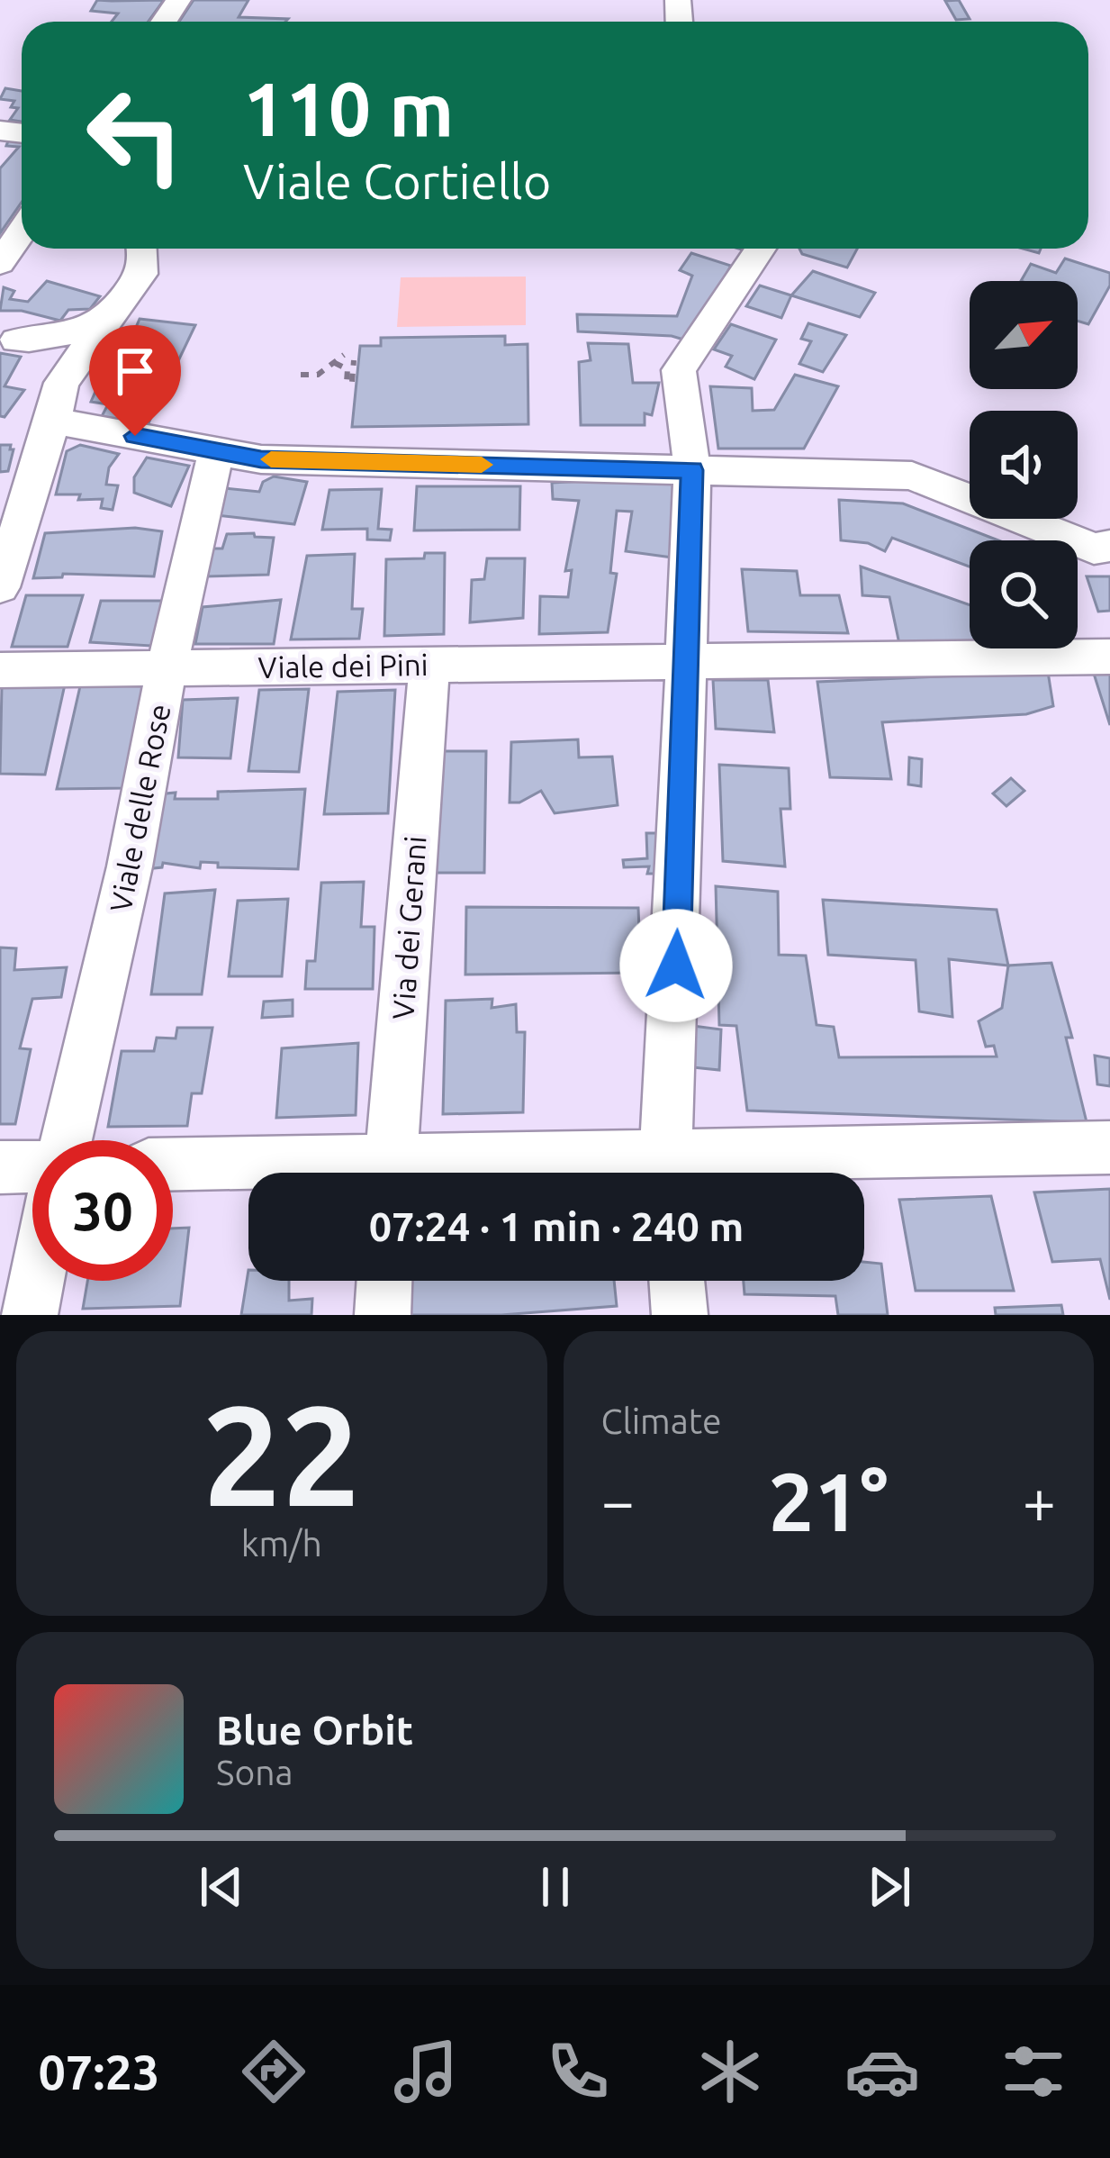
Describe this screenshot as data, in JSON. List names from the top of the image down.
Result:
{
  "streets": {
    "street": ["Viale dei Pini", "Viale delle Rose", "Via dei Gerani"]
  },
  "crossings": [
    ["Viale dei Pini", "Viale delle Rose"],
    ["Viale dei Pini", "Via dei Gerani"]
  ],
  "north": "top right",
  "page": {
    "turn": ["110 m", "Viale Cortiello"],
    "limit": "30",
    "trip": "07:24 · 1 min · 240 m",
    "tile": [
      ["22", "km/h"],
      "Climate"
    ],
    "heat": ["−", "21°", "+"],
    "song": ["Blue Orbit", "Sona"],
    "tabs": "07:23"
  }
}
